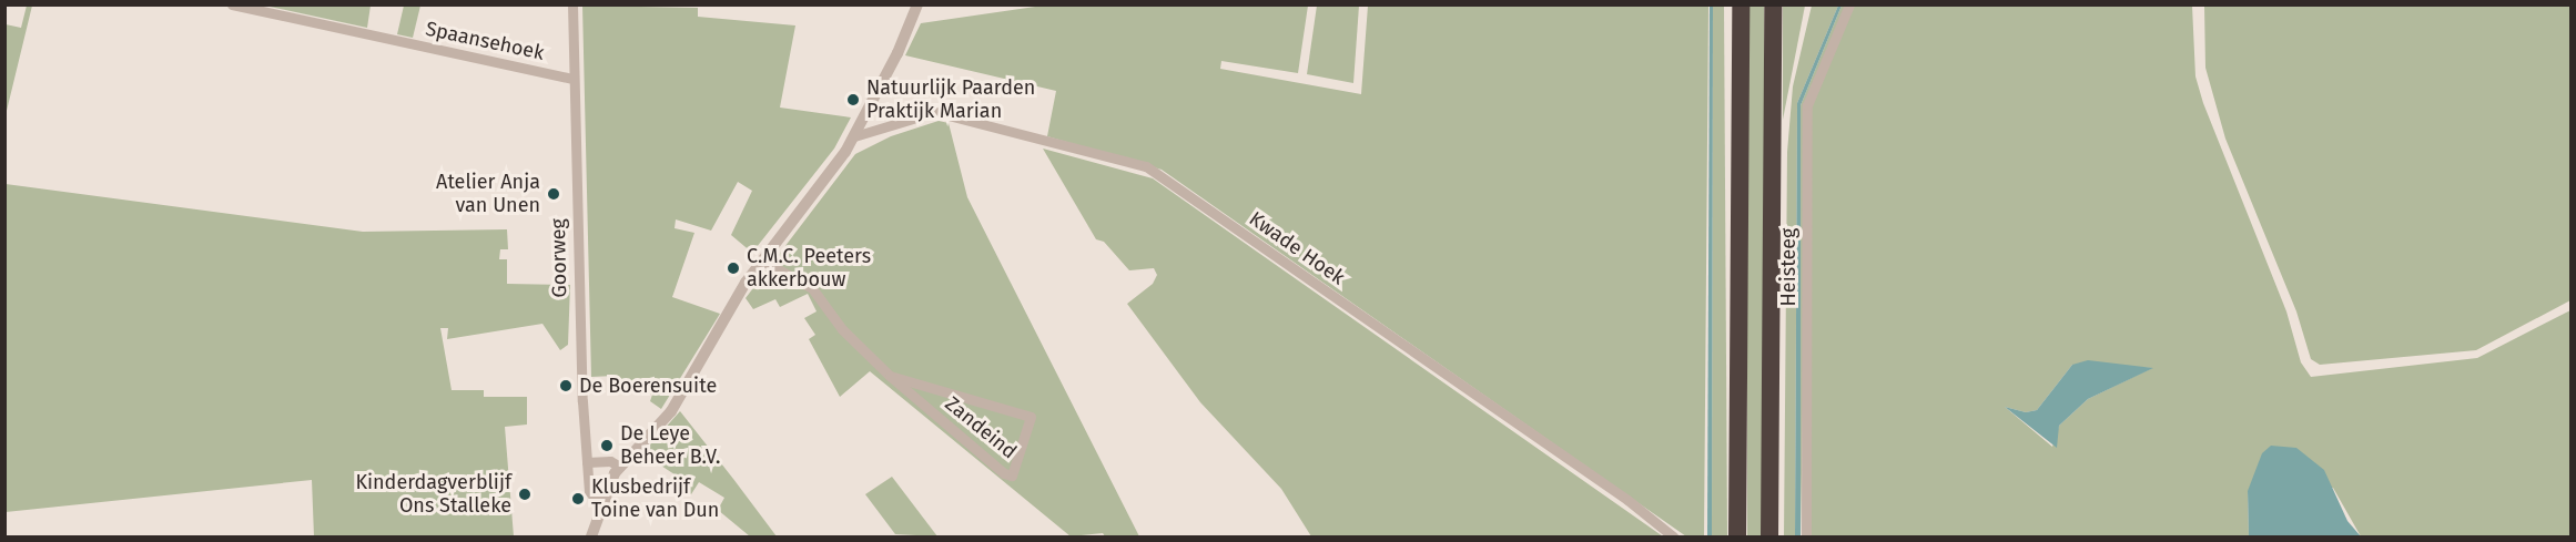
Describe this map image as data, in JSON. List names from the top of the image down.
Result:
{
  "streets": {
    "street": [
      "Spaansehoek",
      "Kwade Hoek",
      "Goorweg",
      "Heisteeg",
      "Zandeind"
    ]
  },
  "crossings": [
    ["Spaansehoek", "Goorweg"]
  ],
  "places": [
    "Natuurlijk Paarden Praktijk Marian",
    "Atelier Anja van Unen",
    "C.M.C. Peeters akkerbouw",
    "De Boerensuite",
    "De Leye Beheer B.V.",
    "Kinderdagverblijf Ons Stalleke",
    "Klusbedrijf Toine van Dun"
  ]
}
